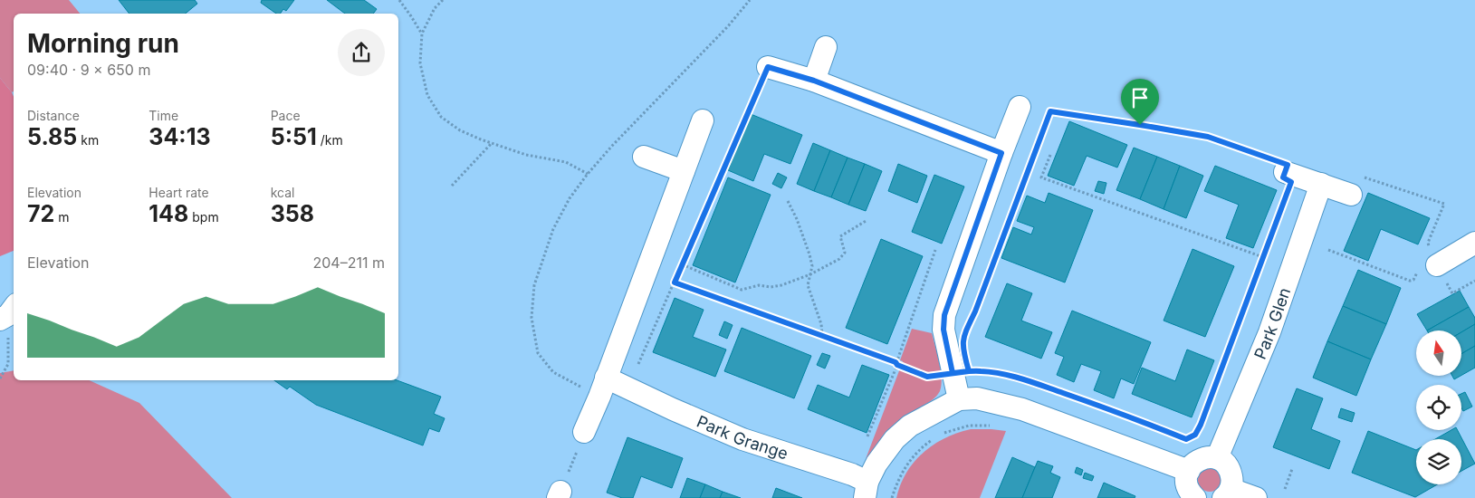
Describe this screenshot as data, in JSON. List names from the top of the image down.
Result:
{
  "streets": {
    "street": ["Park Glen", "Park Grange"]
  },
  "north": "top",
  "page": {
    "heading": ["Morning run", "09:40 · 9 × 650 m"],
    "stats": [
      ["Distance", "5.85 km"],
      ["Time", "34:13"],
      ["Pace", "5:51 /km"],
      ["Elevation", "72 m"],
      ["Heart rate", "148 bpm"],
      ["kcal", "358"]
    ],
    "chart": ["Elevation", "204–211 m"]
  }
}
